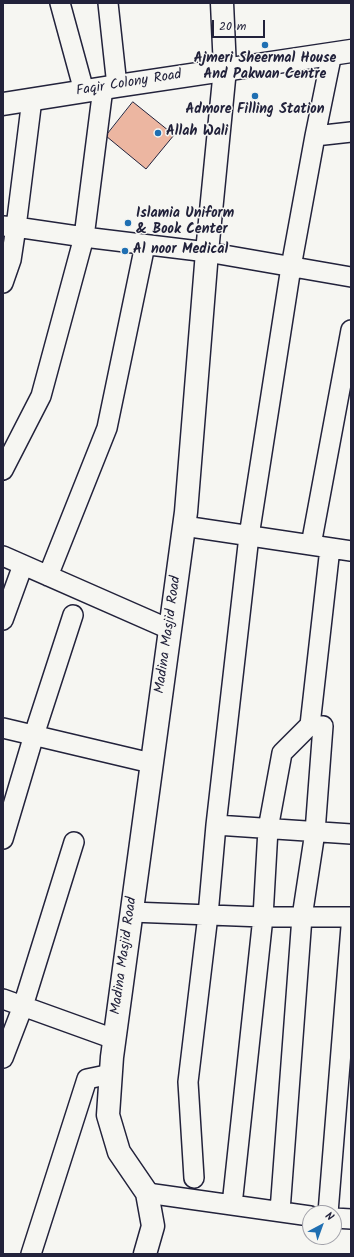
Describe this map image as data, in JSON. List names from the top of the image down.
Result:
{
  "streets": {
    "street": ["Faqir Colony Road", "Madina Masjid Road"]
  },
  "crossings": [
    ["Faqir Colony Road", "Madina Masjid Road"]
  ],
  "places": [
    "Ajmeri Sheermal House And Pakwan Centre",
    "Admore Filling Station",
    "Allah Wali",
    "Islamia Uniform & Book Center",
    "Al noor Medical"
  ],
  "scale_bar": "20 m",
  "north": "top right"
}
